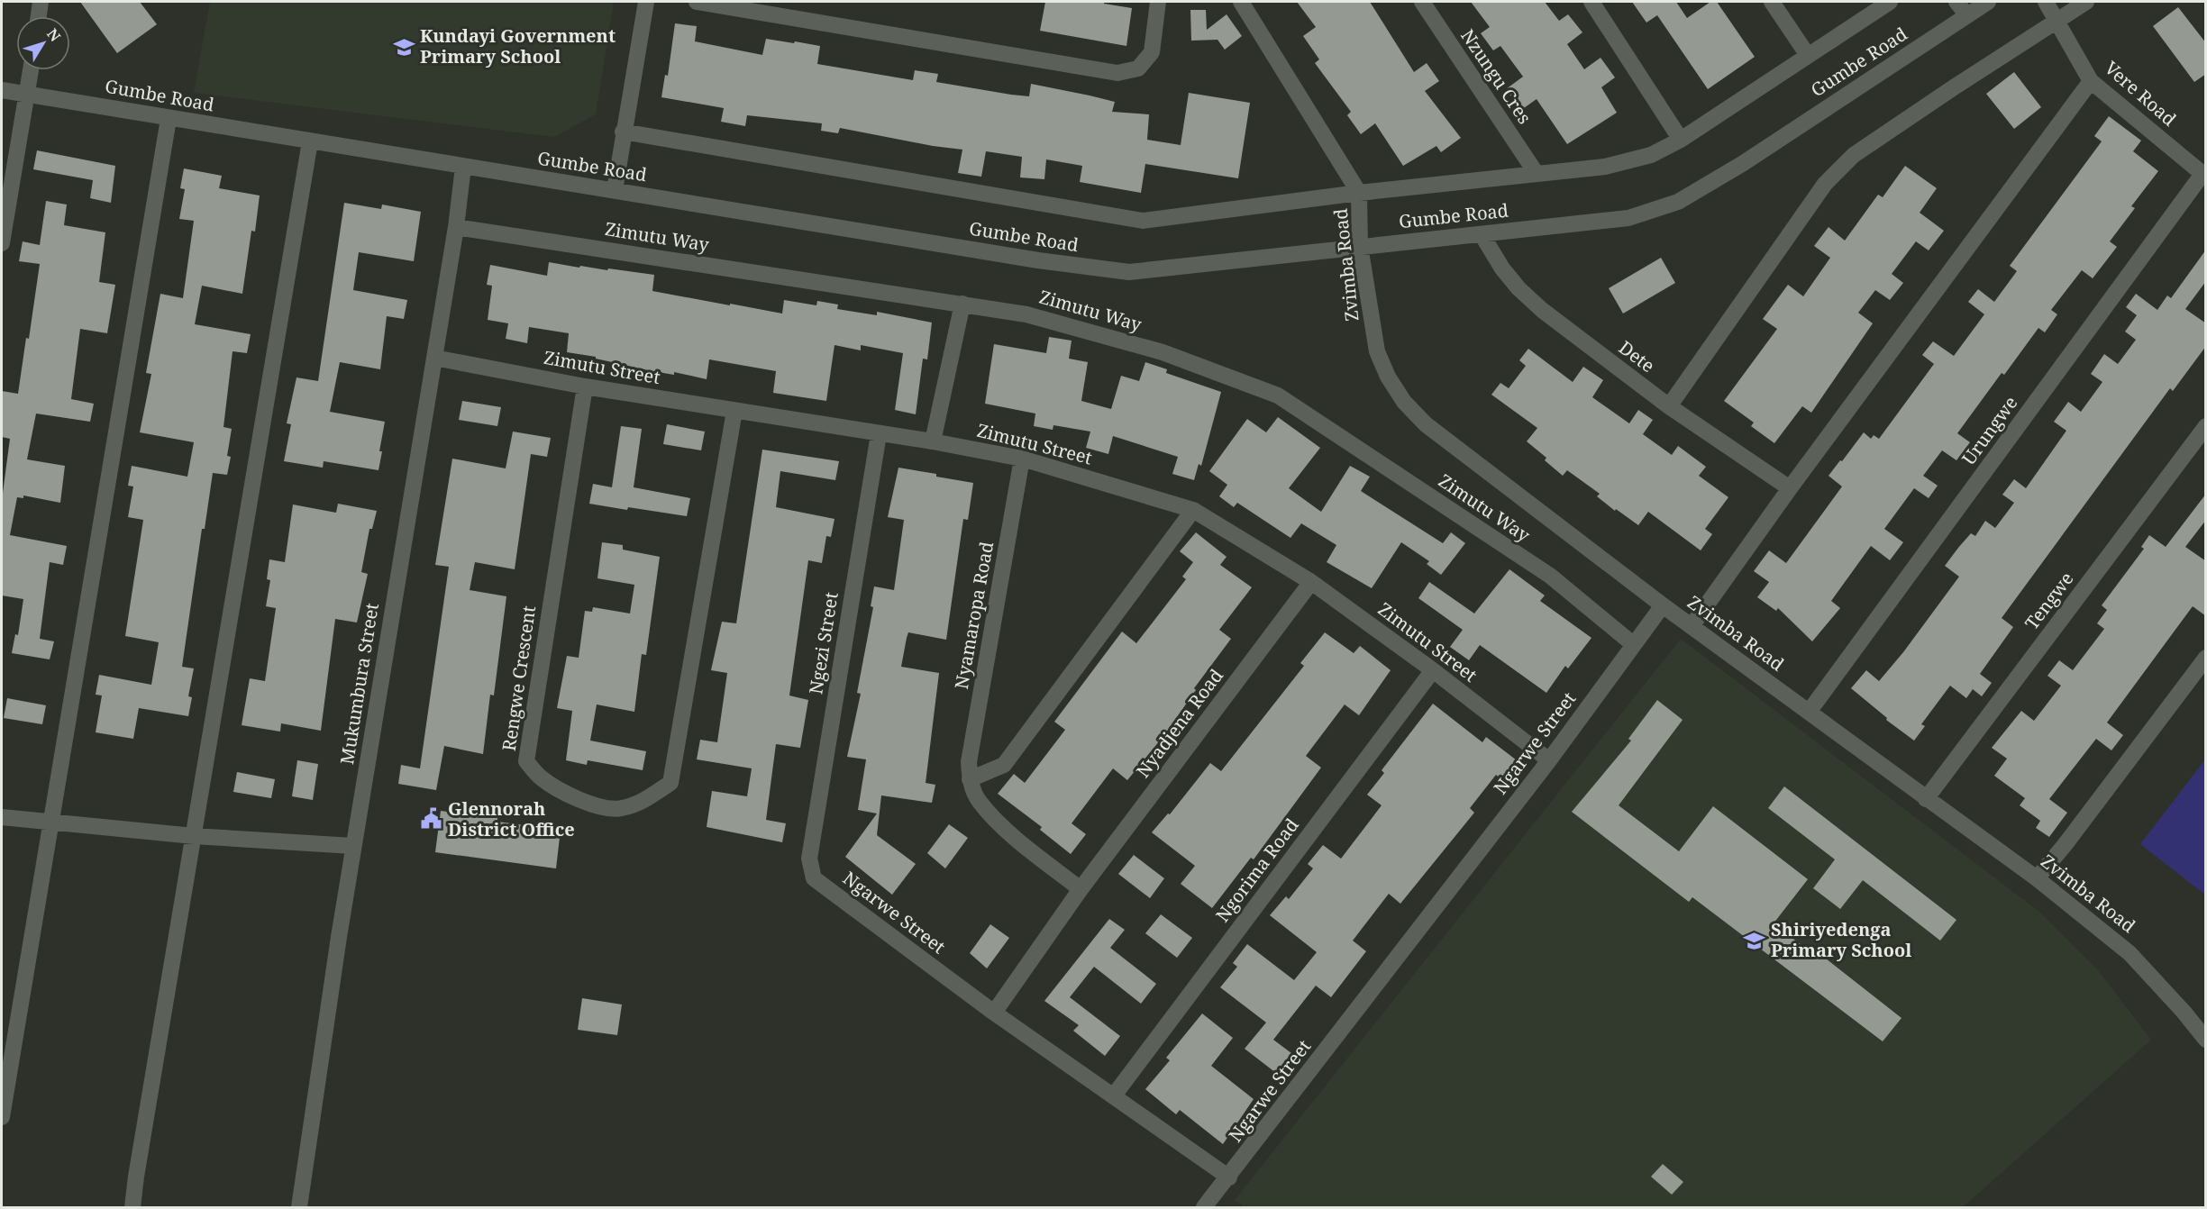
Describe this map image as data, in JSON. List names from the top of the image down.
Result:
{
  "streets": {
    "street": [
      "Gumbe Road",
      "Nzungu Cres",
      "Vere Road",
      "Zimutu Way",
      "Zvimba Road",
      "Dete",
      "Zimutu Street",
      "Urungwe",
      "Tengwe",
      "Nyamaropa Road",
      "Ngezi Street",
      "Rengwe Crescent",
      "Mukumbura Street",
      "Nyadjena Road",
      "Ngarwe Street",
      "Ngorima Road"
    ]
  },
  "crossings": [
    ["Gumbe Road", "Zvimba Road"],
    ["Gumbe Road", "Dete"],
    ["Gumbe Road", "Mukumbura Street"],
    ["Vere Road", "Urungwe"],
    ["Zimutu Way", "Mukumbura Street"],
    ["Zimutu Way", "Ngarwe Street"],
    ["Zvimba Road", "Urungwe"],
    ["Zvimba Road", "Tengwe"],
    ["Zvimba Road", "Ngarwe Street"],
    ["Zimutu Street", "Nyamaropa Road"],
    ["Zimutu Street", "Ngezi Street"],
    ["Zimutu Street", "Rengwe Crescent"],
    ["Zimutu Street", "Mukumbura Street"],
    ["Zimutu Street", "Nyadjena Road"],
    ["Zimutu Street", "Ngarwe Street"],
    ["Zimutu Street", "Ngorima Road"],
    ["Ngezi Street", "Ngarwe Street"],
    ["Nyadjena Road", "Ngarwe Street"],
    ["Ngarwe Street", "Ngorima Road"]
  ],
  "places": {
    "school or university": ["Kundayi Government Primary School", "Shiriyedenga Primary School"],
    "public building": ["Glennorah District Office"]
  },
  "north": "top right"
}
